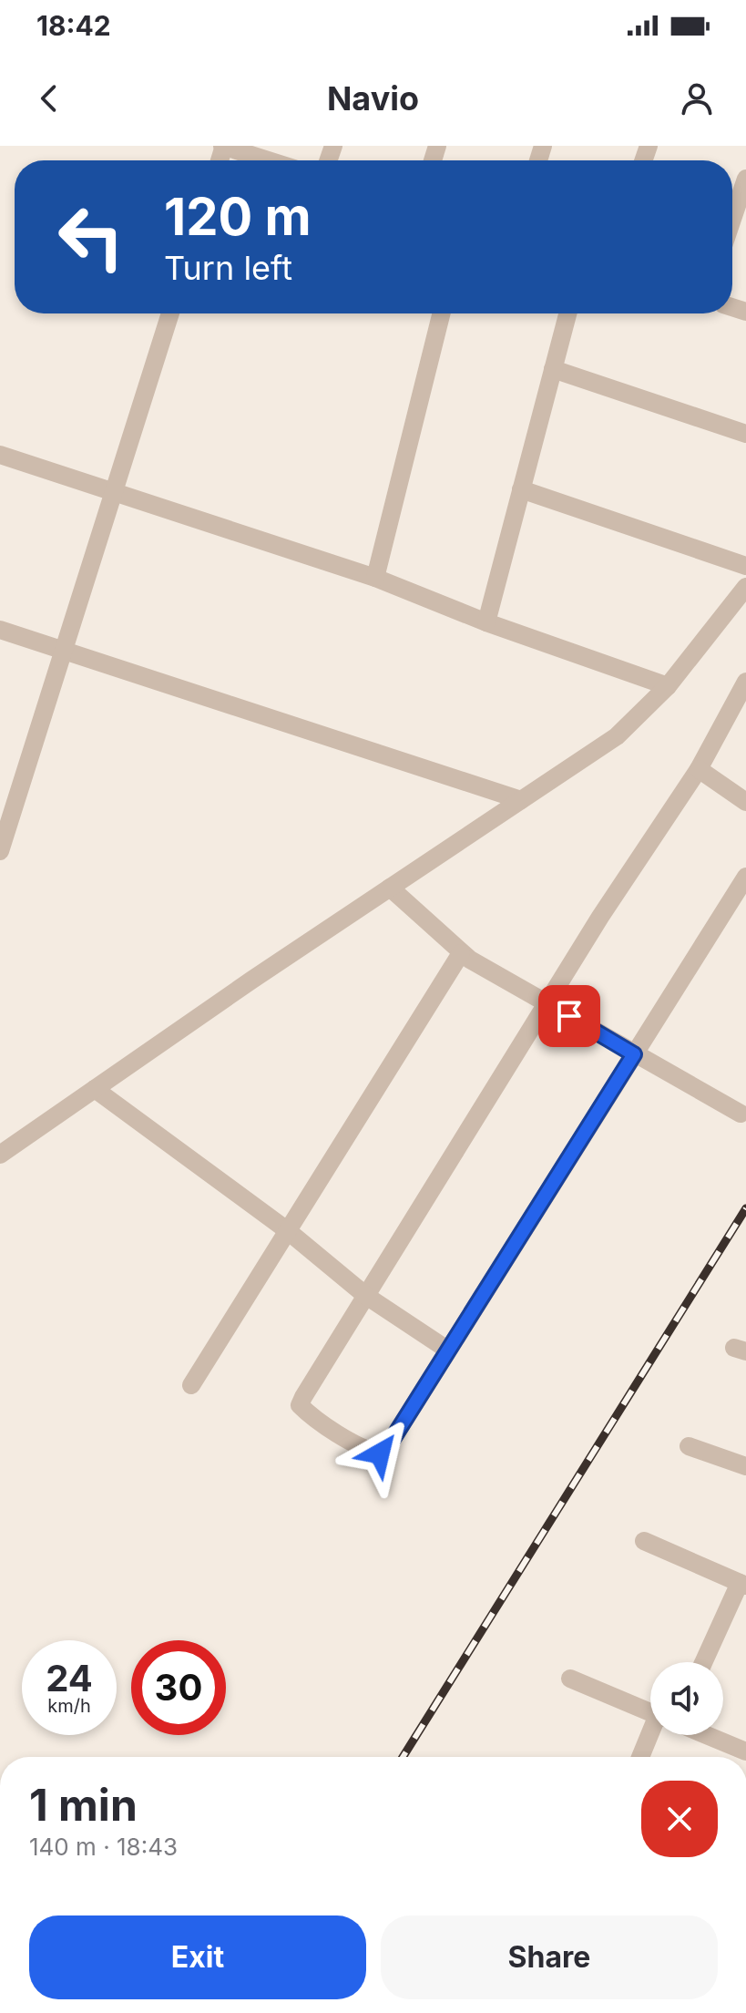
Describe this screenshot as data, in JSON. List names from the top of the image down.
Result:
{
  "page": {
    "status": "18:42",
    "header": "Navio",
    "turn": ["120 m", "Turn left"],
    "speed": "24 km/h",
    "limit": "30",
    "heading": ["1 min", "140 m · 18:43"],
    "buttons": ["Exit", "Share"]
  }
}
